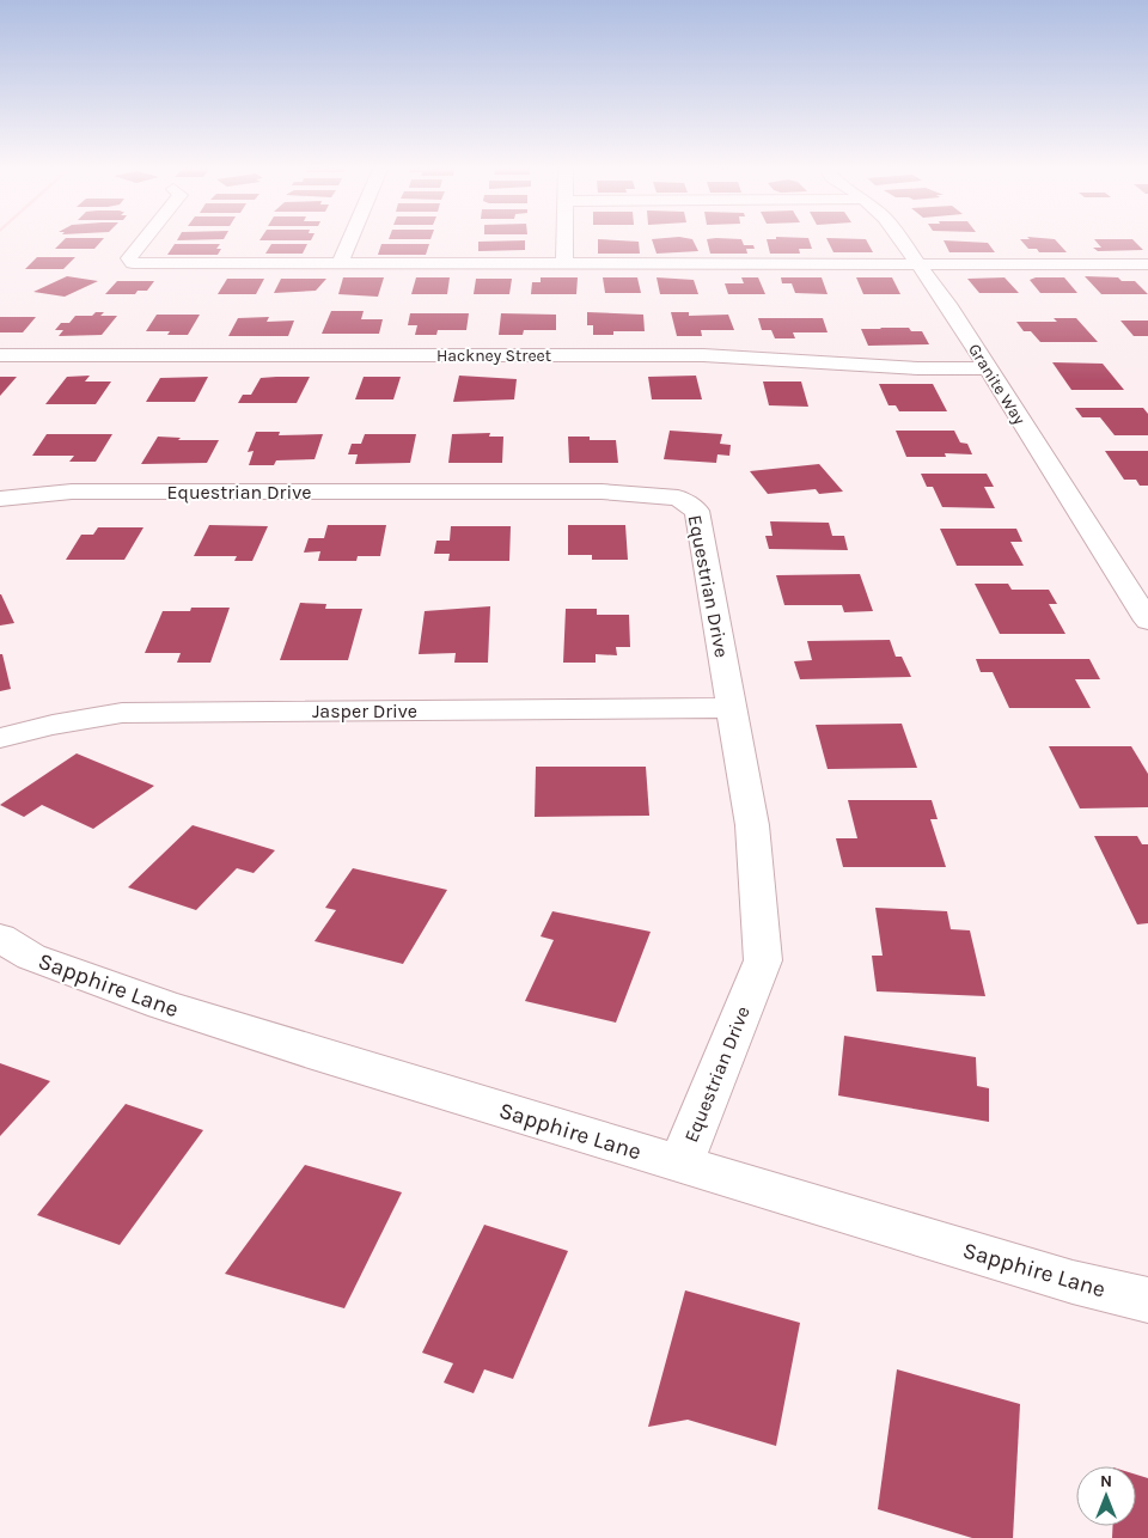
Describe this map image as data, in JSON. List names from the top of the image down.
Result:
{
  "streets": {
    "street": [
      "Hackney Street",
      "Granite Way",
      "Equestrian Drive",
      "Jasper Drive",
      "Sapphire Lane"
    ]
  },
  "crossings": [
    ["Hackney Street", "Granite Way"],
    ["Equestrian Drive", "Jasper Drive"],
    ["Equestrian Drive", "Sapphire Lane"]
  ],
  "north": "top"
}
